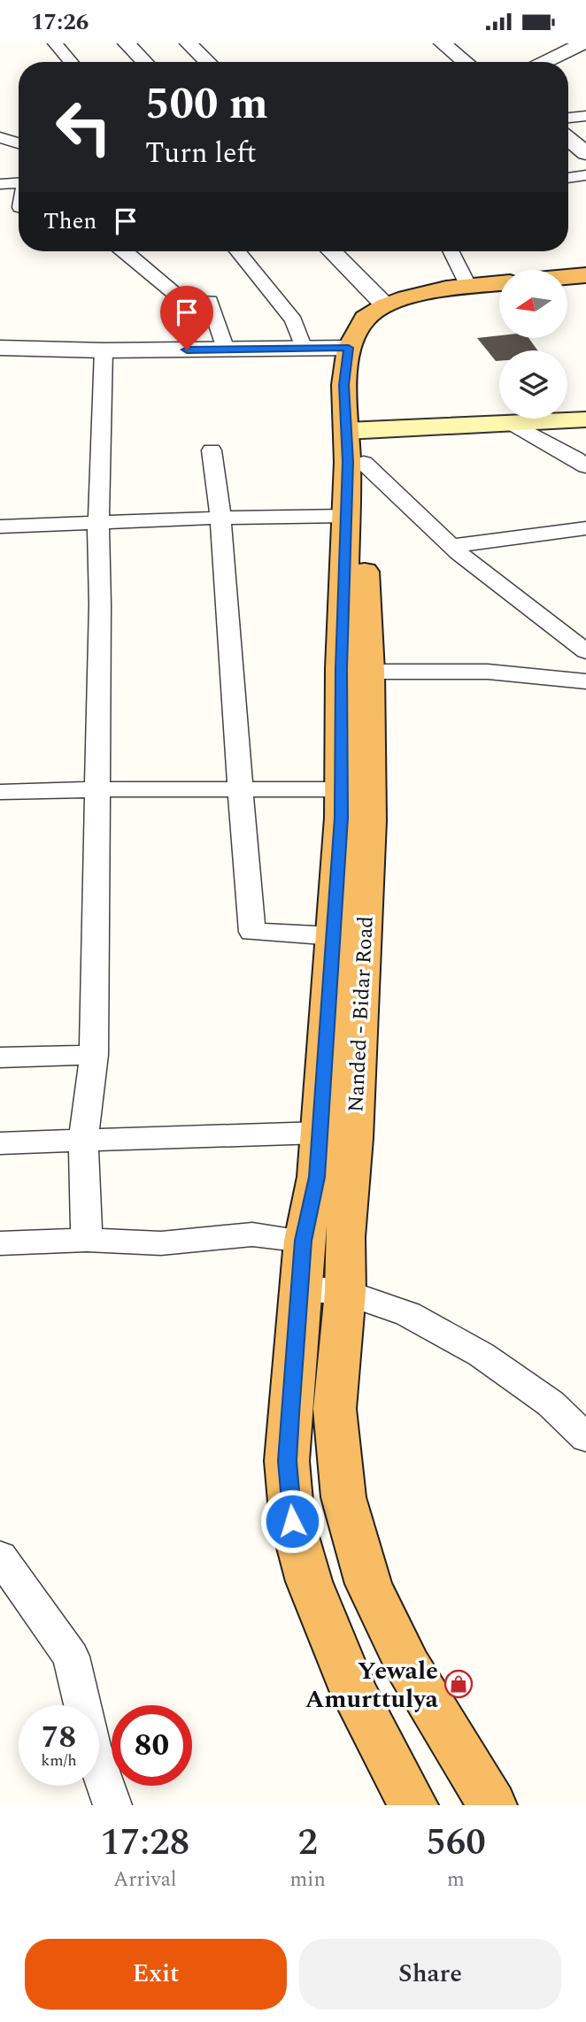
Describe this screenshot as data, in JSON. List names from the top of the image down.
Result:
{
  "streets": {
    "highway": ["Nanded - Bidar Road"]
  },
  "places": {
    "shop": ["Yewale Amurttulya"]
  },
  "north": "left",
  "page": {
    "status": "17:26",
    "turn": ["500 m", "Turn left"],
    "then": "Then",
    "speed": "78 km/h",
    "limit": "80",
    "eta": [
      "17:28",
      "Arrival",
      "2",
      "min",
      "560",
      "m"
    ],
    "buttons": ["Exit", "Share"]
  }
}
